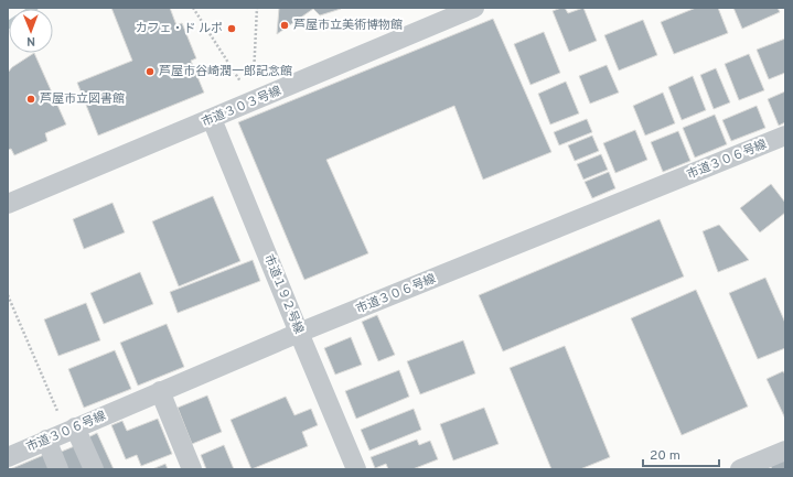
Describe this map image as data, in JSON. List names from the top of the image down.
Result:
{
  "streets": {
    "street": ["市道３０３号線", "市道３０６号線", "市道１９２号線"]
  },
  "crossings": [
    ["市道３０３号線", "市道１９２号線"],
    ["市道３０６号線", "市道１９２号線"]
  ],
  "places": [
    "芦屋市立美術博物館",
    "カフェ・ド ルポ",
    "芦屋市谷崎潤一郎記念館",
    "芦屋市立図書館"
  ],
  "scale_bar": "20 m",
  "north": "bottom"
}
